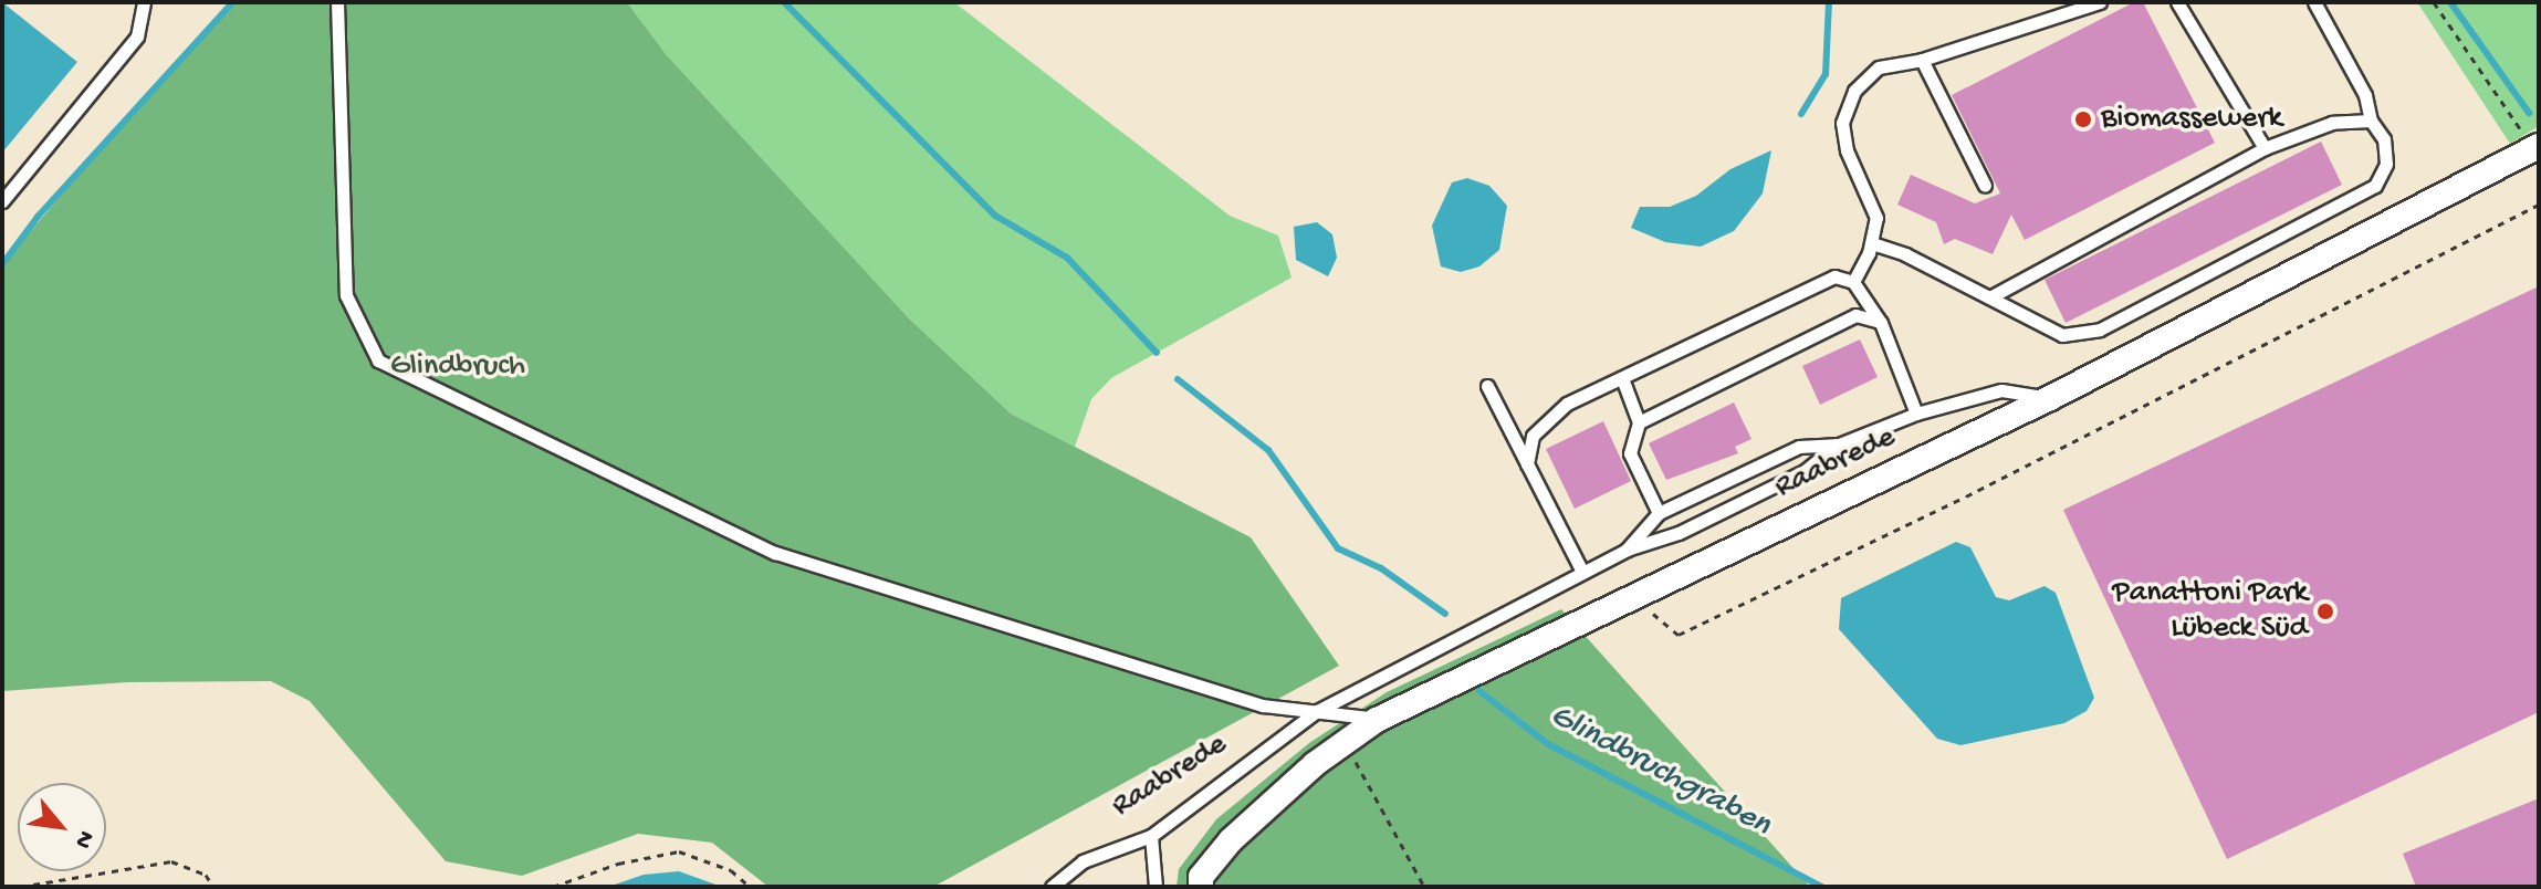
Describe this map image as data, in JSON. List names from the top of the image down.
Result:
{
  "streets": {
    "street": ["Raabrede"]
  },
  "water": ["Glindbruchgraben"],
  "parks": ["Glindbruch"],
  "places": ["Biomassewerk", "Panattoni Park Lübeck Süd"],
  "north": "bottom right"
}
